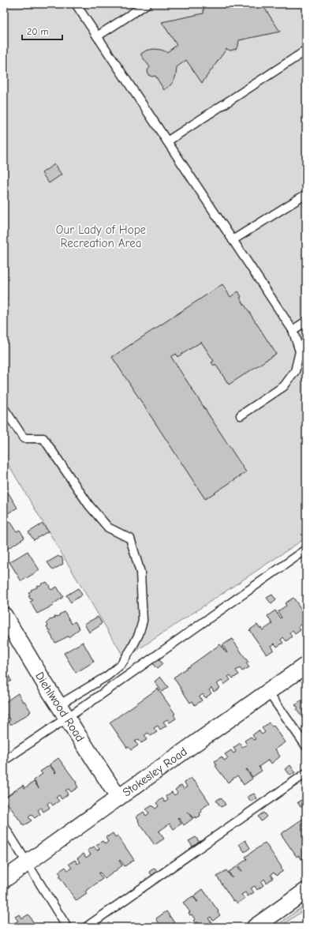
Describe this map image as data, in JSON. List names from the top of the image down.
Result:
{
  "streets": {
    "street": ["Diehlwood Road", "Stokesley Road"]
  },
  "crossings": [
    ["Diehlwood Road", "Stokesley Road"]
  ],
  "parks": ["Our Lady of Hope Recreation Area"],
  "scale_bar": "20 m"
}
